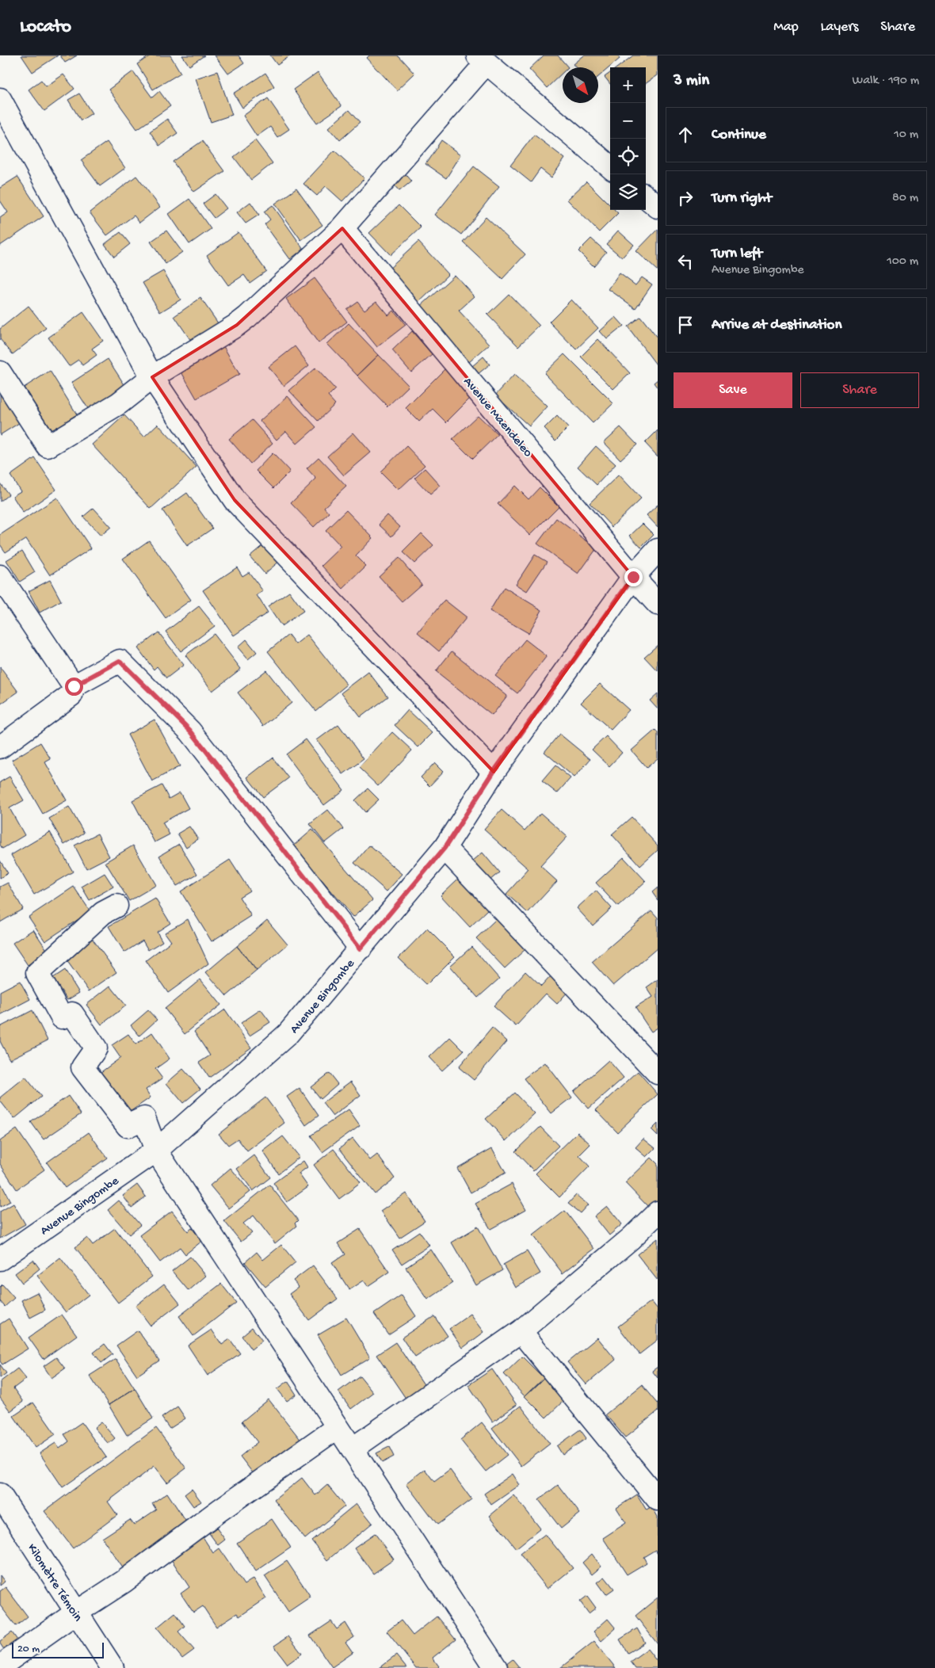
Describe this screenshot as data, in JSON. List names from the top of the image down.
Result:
{
  "streets": {
    "street": ["Avenue Maendeleo", "Avenue Bingombe", "Kilomètre Témoin"]
  },
  "crossings": [
    ["Avenue Maendeleo", "Avenue Bingombe"]
  ],
  "scale_bar": "20 m",
  "north": "bottom right",
  "page": {
    "header": "Locato",
    "nav": ["Map", "Layers", "Share"],
    "heading": ["3 min", "Walk · 190 m"],
    "map_buttons": ["+", "−"],
    "list": [
      ["Continue", "10 m"],
      ["Turn right", "80 m"],
      ["Turn left", "Avenue Bingombe", "100 m"],
      "Arrive at destination"
    ],
    "buttons": ["Save", "Share"],
    "scale": "20 m"
  }
}
